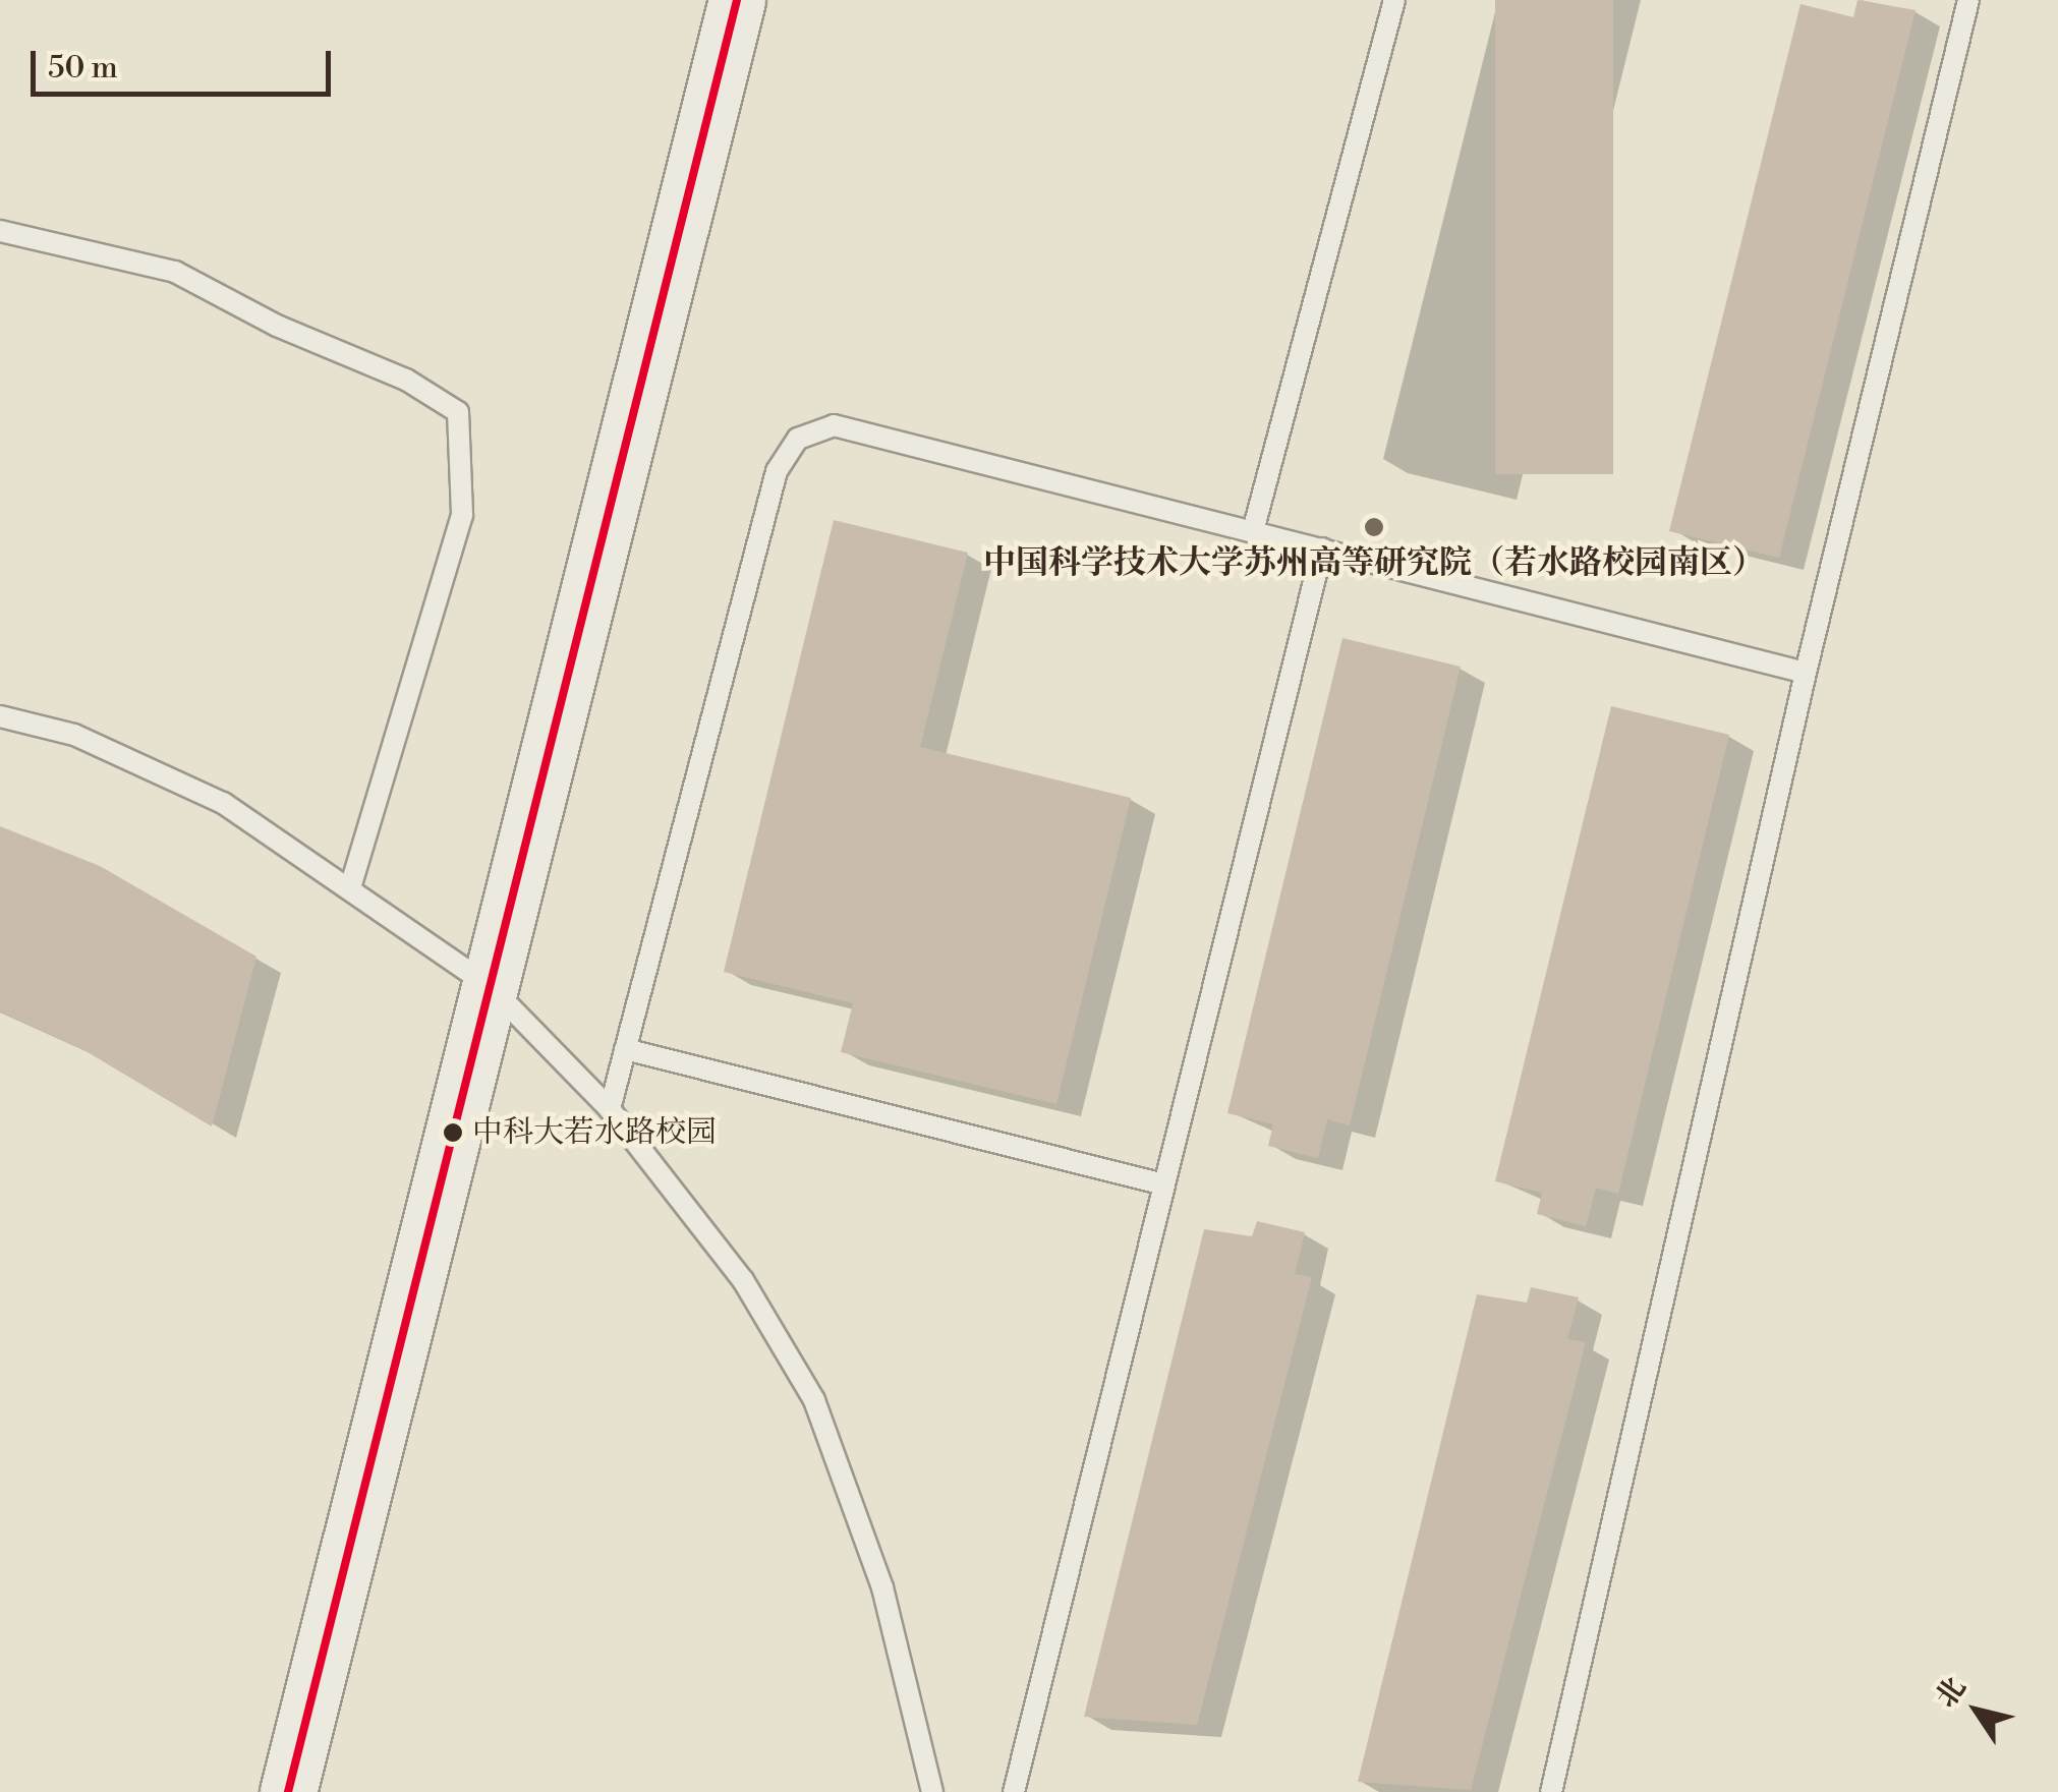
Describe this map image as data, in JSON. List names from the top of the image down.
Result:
{
  "places": ["中国科学技术大学苏州高等研究院（若水路校园南区）", "中科大若水路校园"],
  "scale_bar": "50 m",
  "north": "top left"
}
